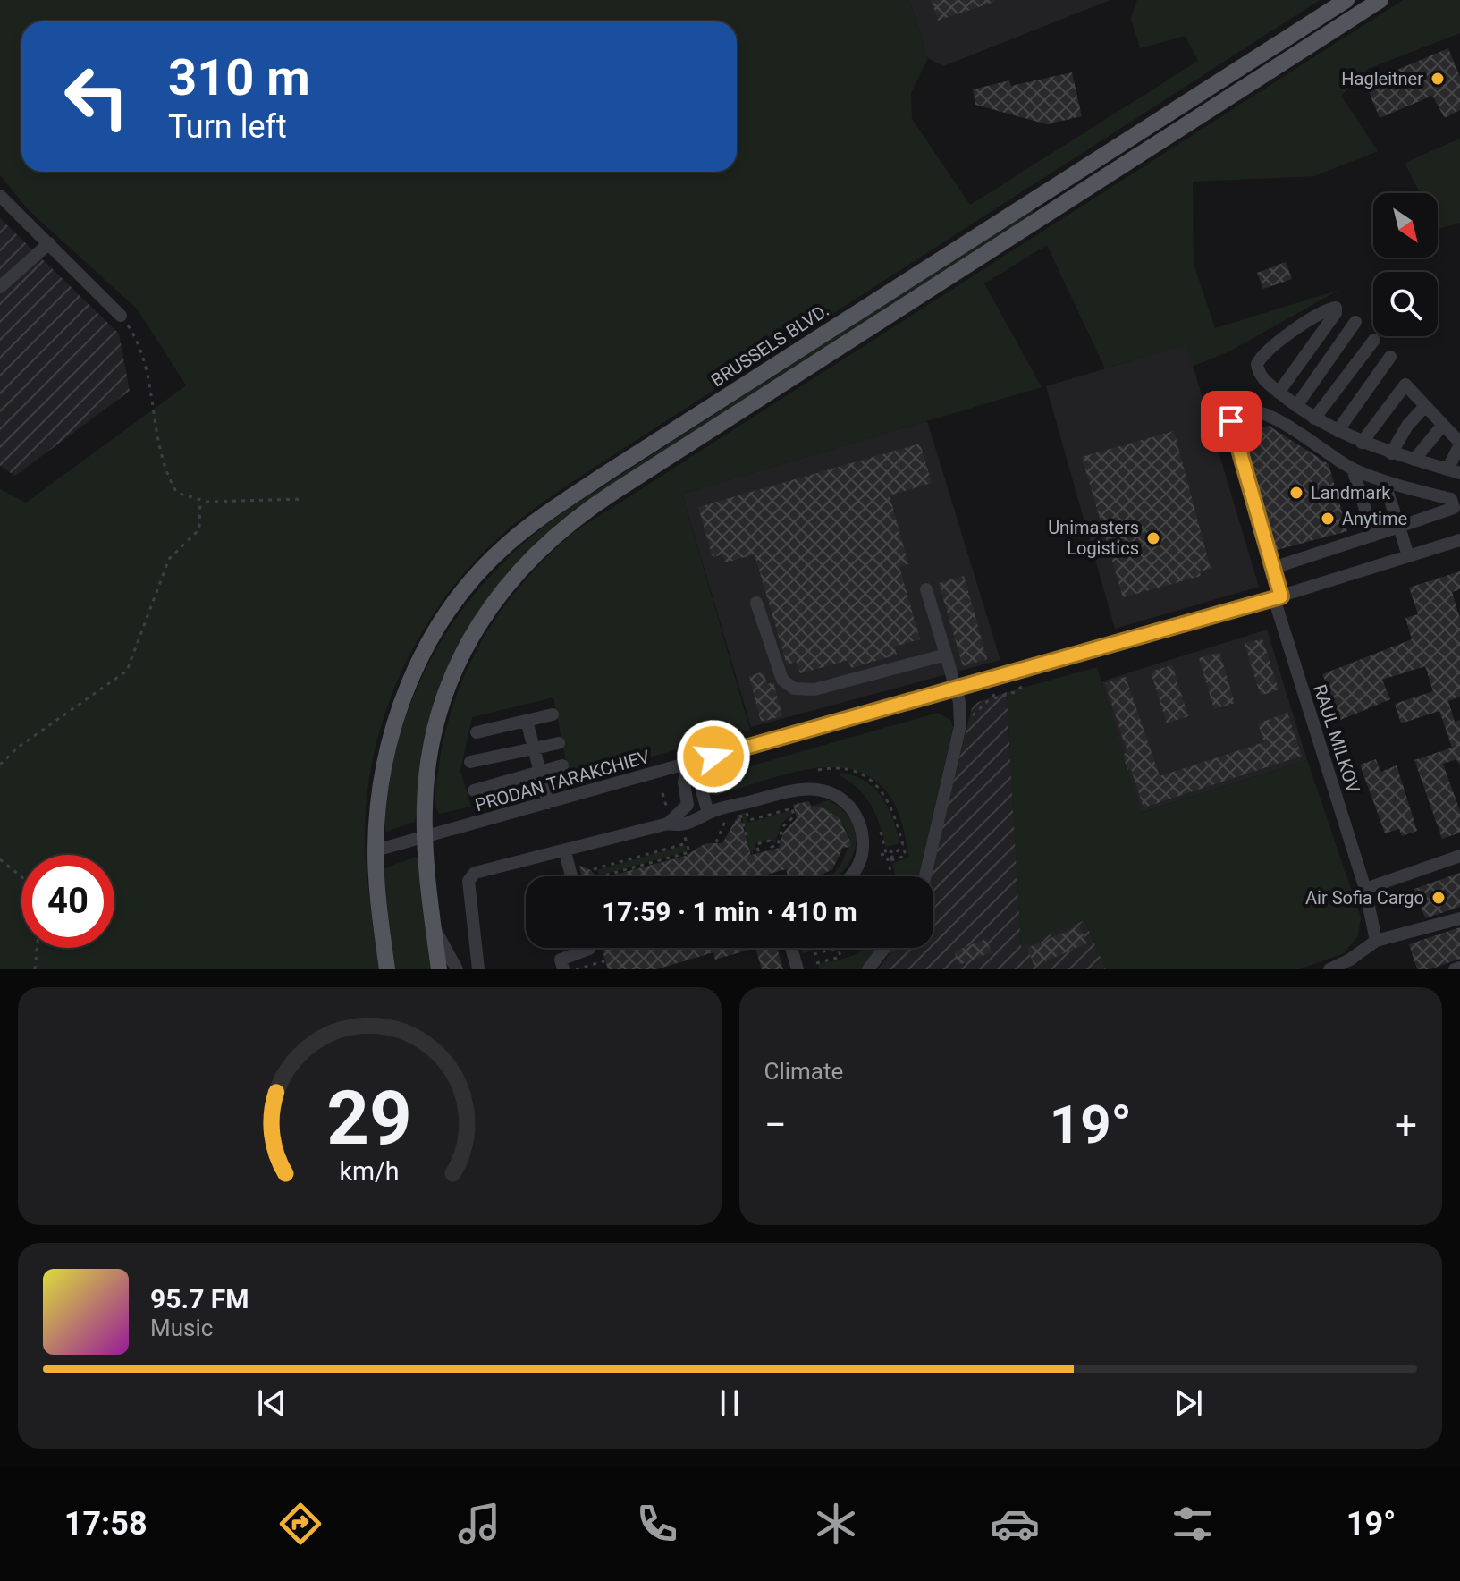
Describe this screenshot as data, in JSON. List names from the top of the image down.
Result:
{
  "streets": {
    "main road": ["BRUSSELS BLVD."],
    "street": ["RAUL MILKOV", "PRODAN TARAKCHIEV"]
  },
  "crossings": [
    ["BRUSSELS BLVD.", "PRODAN TARAKCHIEV"],
    ["RAUL MILKOV", "PRODAN TARAKCHIEV"]
  ],
  "places": [
    "Hagleitner",
    "Landmark",
    "Anytime",
    "Unimasters Logistics",
    "Air Sofia Cargo"
  ],
  "north": "bottom right",
  "page": {
    "turn": ["310 m", "Turn left"],
    "limit": "40",
    "trip": "17:59 · 1 min · 410 m",
    "tile": "Climate",
    "heat": ["−", "19°", "+"],
    "song": ["95.7 FM", "Music"],
    "tabs": ["17:58", "19°"],
    "gauge": ["29", "km/h"]
  }
}
